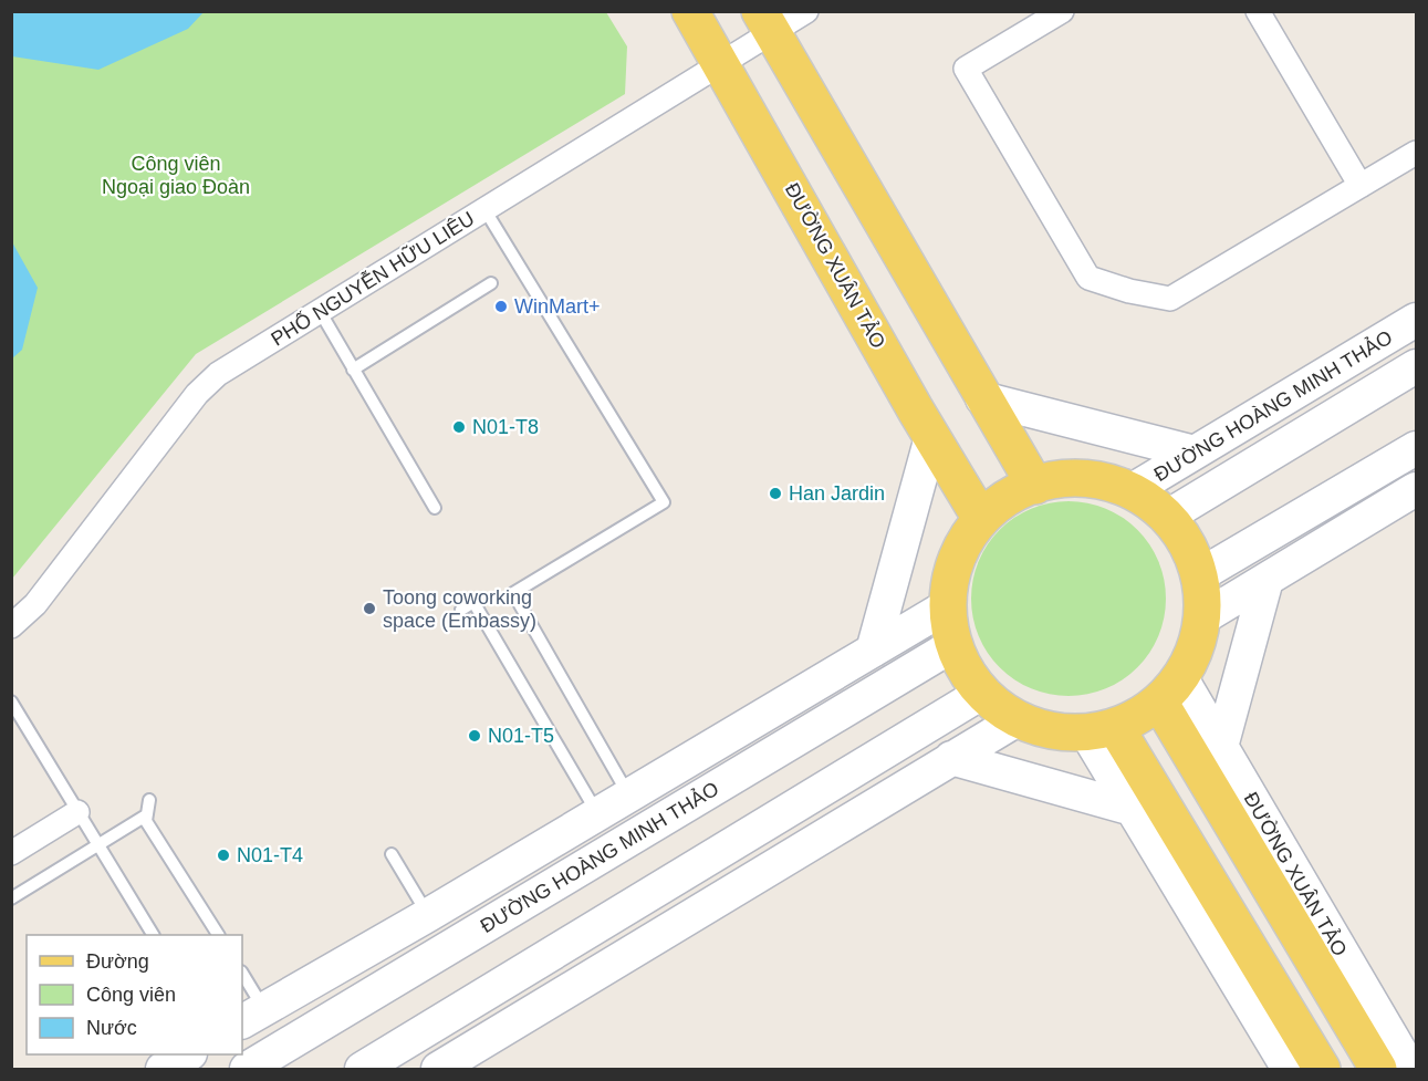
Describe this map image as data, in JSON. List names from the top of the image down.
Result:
{
  "streets": {
    "main road": ["ĐƯỜNG XUÂN TẢO", "ĐƯỜNG HOÀNG MINH THẢO"],
    "street": ["PHỐ NGUYỄN HỮU LIÊU"]
  },
  "crossings": [
    ["ĐƯỜNG XUÂN TẢO", "PHỐ NGUYỄN HỮU LIÊU"]
  ],
  "parks": ["Công viên Ngoại giao Đoàn"],
  "places": [
    "WinMart+",
    "N01-T8",
    "Han Jardin",
    "Toong coworking space (Embassy)",
    "N01-T5",
    "N01-T4"
  ],
  "legend": ["Đường", "Công viên", "Nước"]
}
